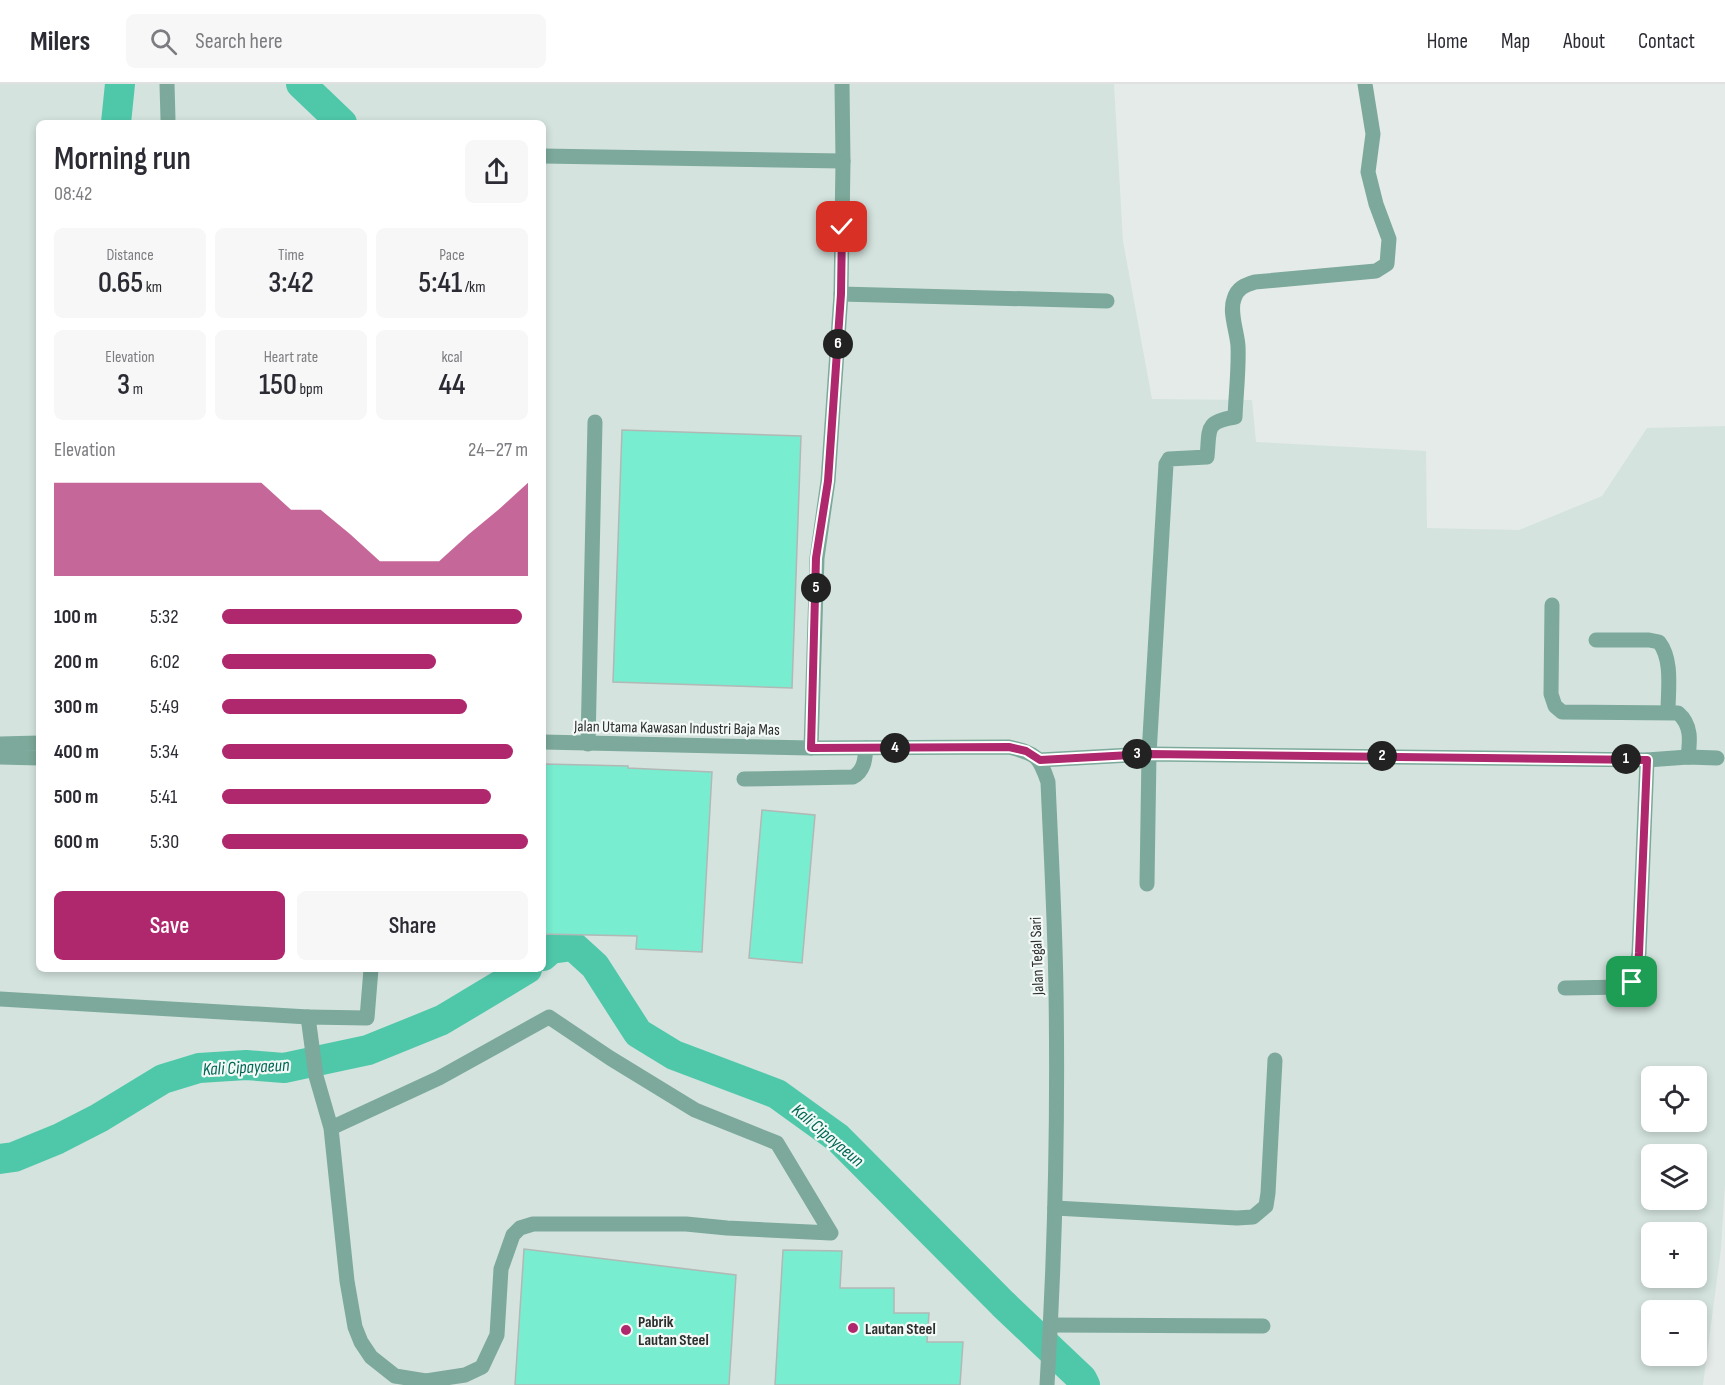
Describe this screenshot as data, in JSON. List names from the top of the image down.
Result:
{
  "streets": {
    "street": ["Jalan Utama Kawasan Industri Baja Mas", "Jalan Tegal Sari"]
  },
  "water": ["Kali Cipayaeun"],
  "places": ["Lautan Steel", "Pabrik Lautan Steel"],
  "page": {
    "header": "Milers",
    "search": "Search here",
    "nav": [
      "Home",
      "Map",
      "About",
      "Contact"
    ],
    "heading": ["Morning run", "08:42"],
    "stats": [
      ["Distance", "0.65 km"],
      ["Time", "3:42"],
      ["Pace", "5:41 /km"],
      ["Elevation", "3 m"],
      ["Heart rate", "150 bpm"],
      ["kcal", "44"]
    ],
    "pins": [
      "6",
      "5",
      "4",
      "3",
      "2",
      "1"
    ],
    "chart": ["Elevation", "24–27 m"],
    "list": [
      {
        "name": "100 m",
        "note": "5:32"
      },
      {
        "name": "200 m",
        "note": "6:02"
      },
      {
        "name": "300 m",
        "note": "5:49"
      },
      {
        "name": "400 m",
        "note": "5:34"
      },
      {
        "name": "500 m",
        "note": "5:41"
      },
      {
        "name": "600 m",
        "note": "5:30"
      }
    ],
    "buttons": ["Save", "Share"],
    "map_buttons": ["+", "−"]
  }
}
